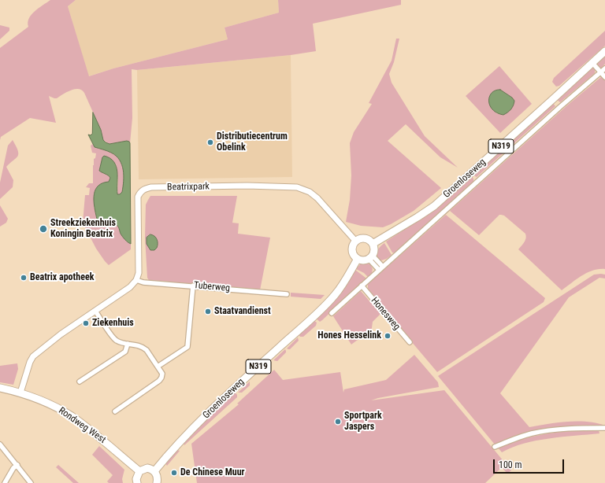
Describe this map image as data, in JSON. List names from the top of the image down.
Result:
{
  "streets": {
    "main road": ["N319", "Groenloseweg", "Rondweg West"],
    "street": ["Beatrixpark", "Tuberweg", "Honesweg"]
  },
  "crossings": [
    ["Groenloseweg", "Beatrixpark"],
    ["Groenloseweg", "Honesweg"],
    ["Beatrixpark", "Tuberweg"]
  ],
  "places": [
    "Distributiecentrum Obelink",
    "Streekziekenhuis Koningin Beatrix",
    "Beatrix apotheek",
    "Staatvandienst",
    "Ziekenhuis",
    "Hones Hesselink",
    "Sportpark Jaspers",
    "De Chinese Muur"
  ],
  "scale_bar": "100 m"
}
